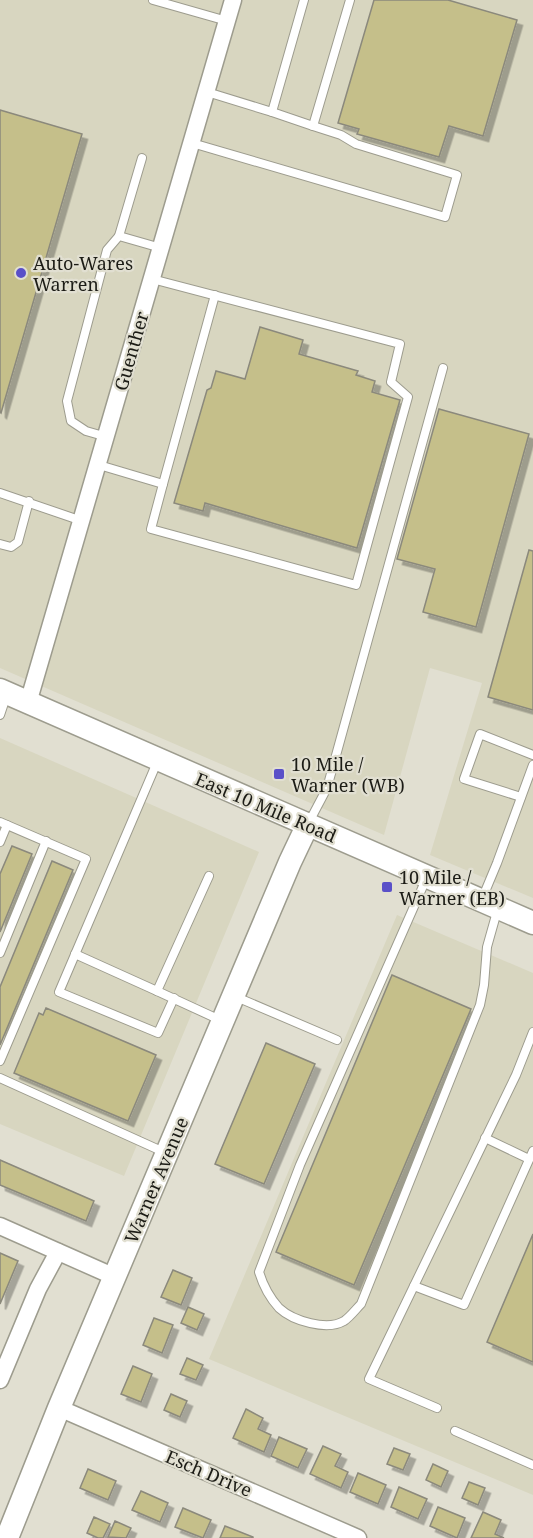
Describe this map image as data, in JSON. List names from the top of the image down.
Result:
{
  "streets": {
    "street": [
      "Guenther",
      "East 10 Mile Road",
      "Warner Avenue",
      "Esch Drive"
    ]
  },
  "crossings": [
    ["Guenther", "East 10 Mile Road"],
    ["East 10 Mile Road", "Warner Avenue"],
    ["Warner Avenue", "Esch Drive"]
  ],
  "places": {
    "other": ["Auto-Wares Warren"],
    "transit": ["10 Mile / Warner (WB)", "10 Mile / Warner (EB)"]
  }
}
